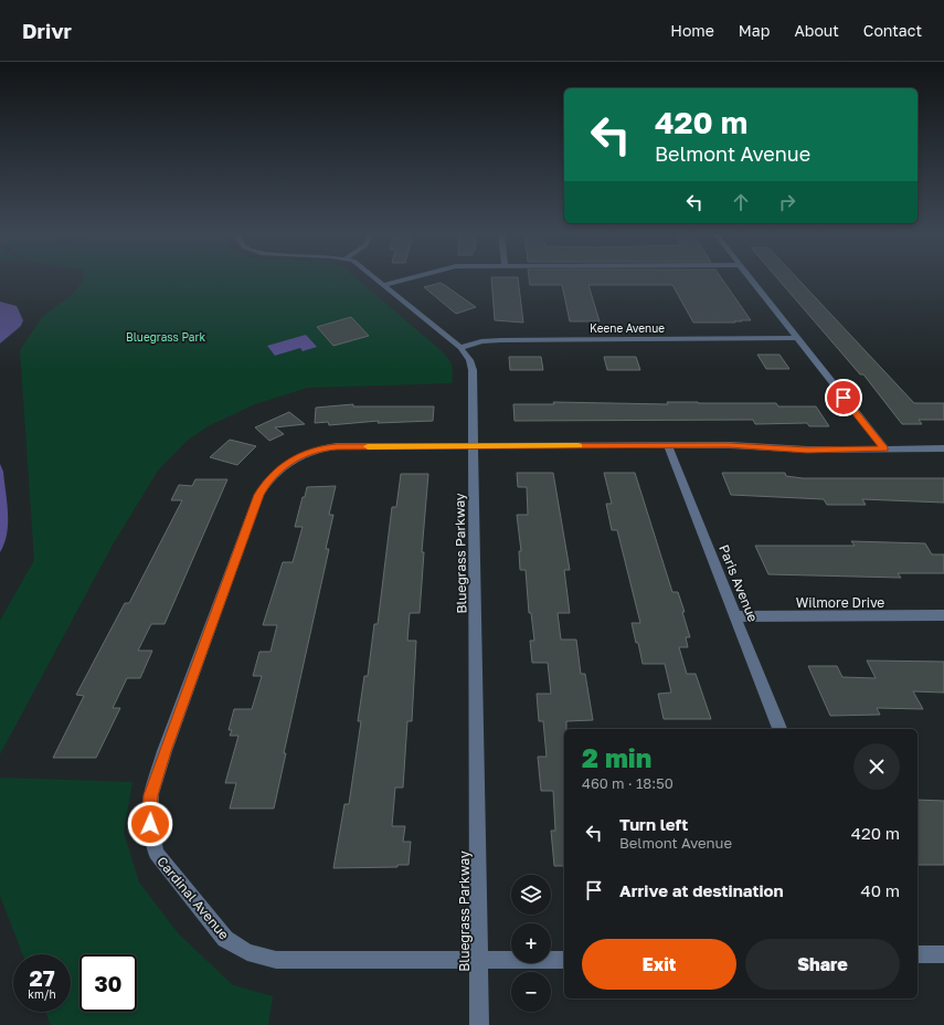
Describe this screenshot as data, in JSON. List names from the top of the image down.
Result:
{
  "streets": {
    "street": [
      "Keene Avenue",
      "Bluegrass Parkway",
      "Paris Avenue",
      "Wilmore Drive",
      "Cardinal Avenue"
    ]
  },
  "crossings": [
    ["Keene Avenue", "Bluegrass Parkway"],
    ["Bluegrass Parkway", "Cardinal Avenue"],
    ["Paris Avenue", "Wilmore Drive"],
    ["Paris Avenue", "Cardinal Avenue"]
  ],
  "parks": ["Bluegrass Park"],
  "page": {
    "header": "Drivr",
    "nav": [
      "Home",
      "Map",
      "About",
      "Contact"
    ],
    "turn": ["420 m", "Belmont Avenue"],
    "heading": ["2 min", "460 m · 18:50"],
    "list": [
      {
        "name": "Turn left",
        "note": "Belmont Avenue",
        "value": "420 m"
      },
      {
        "name": "Arrive at destination",
        "value": "40 m"
      }
    ],
    "map_buttons": ["+", "−"],
    "buttons": ["Exit", "Share"],
    "speed": "27 km/h",
    "limit": "30"
  }
}
